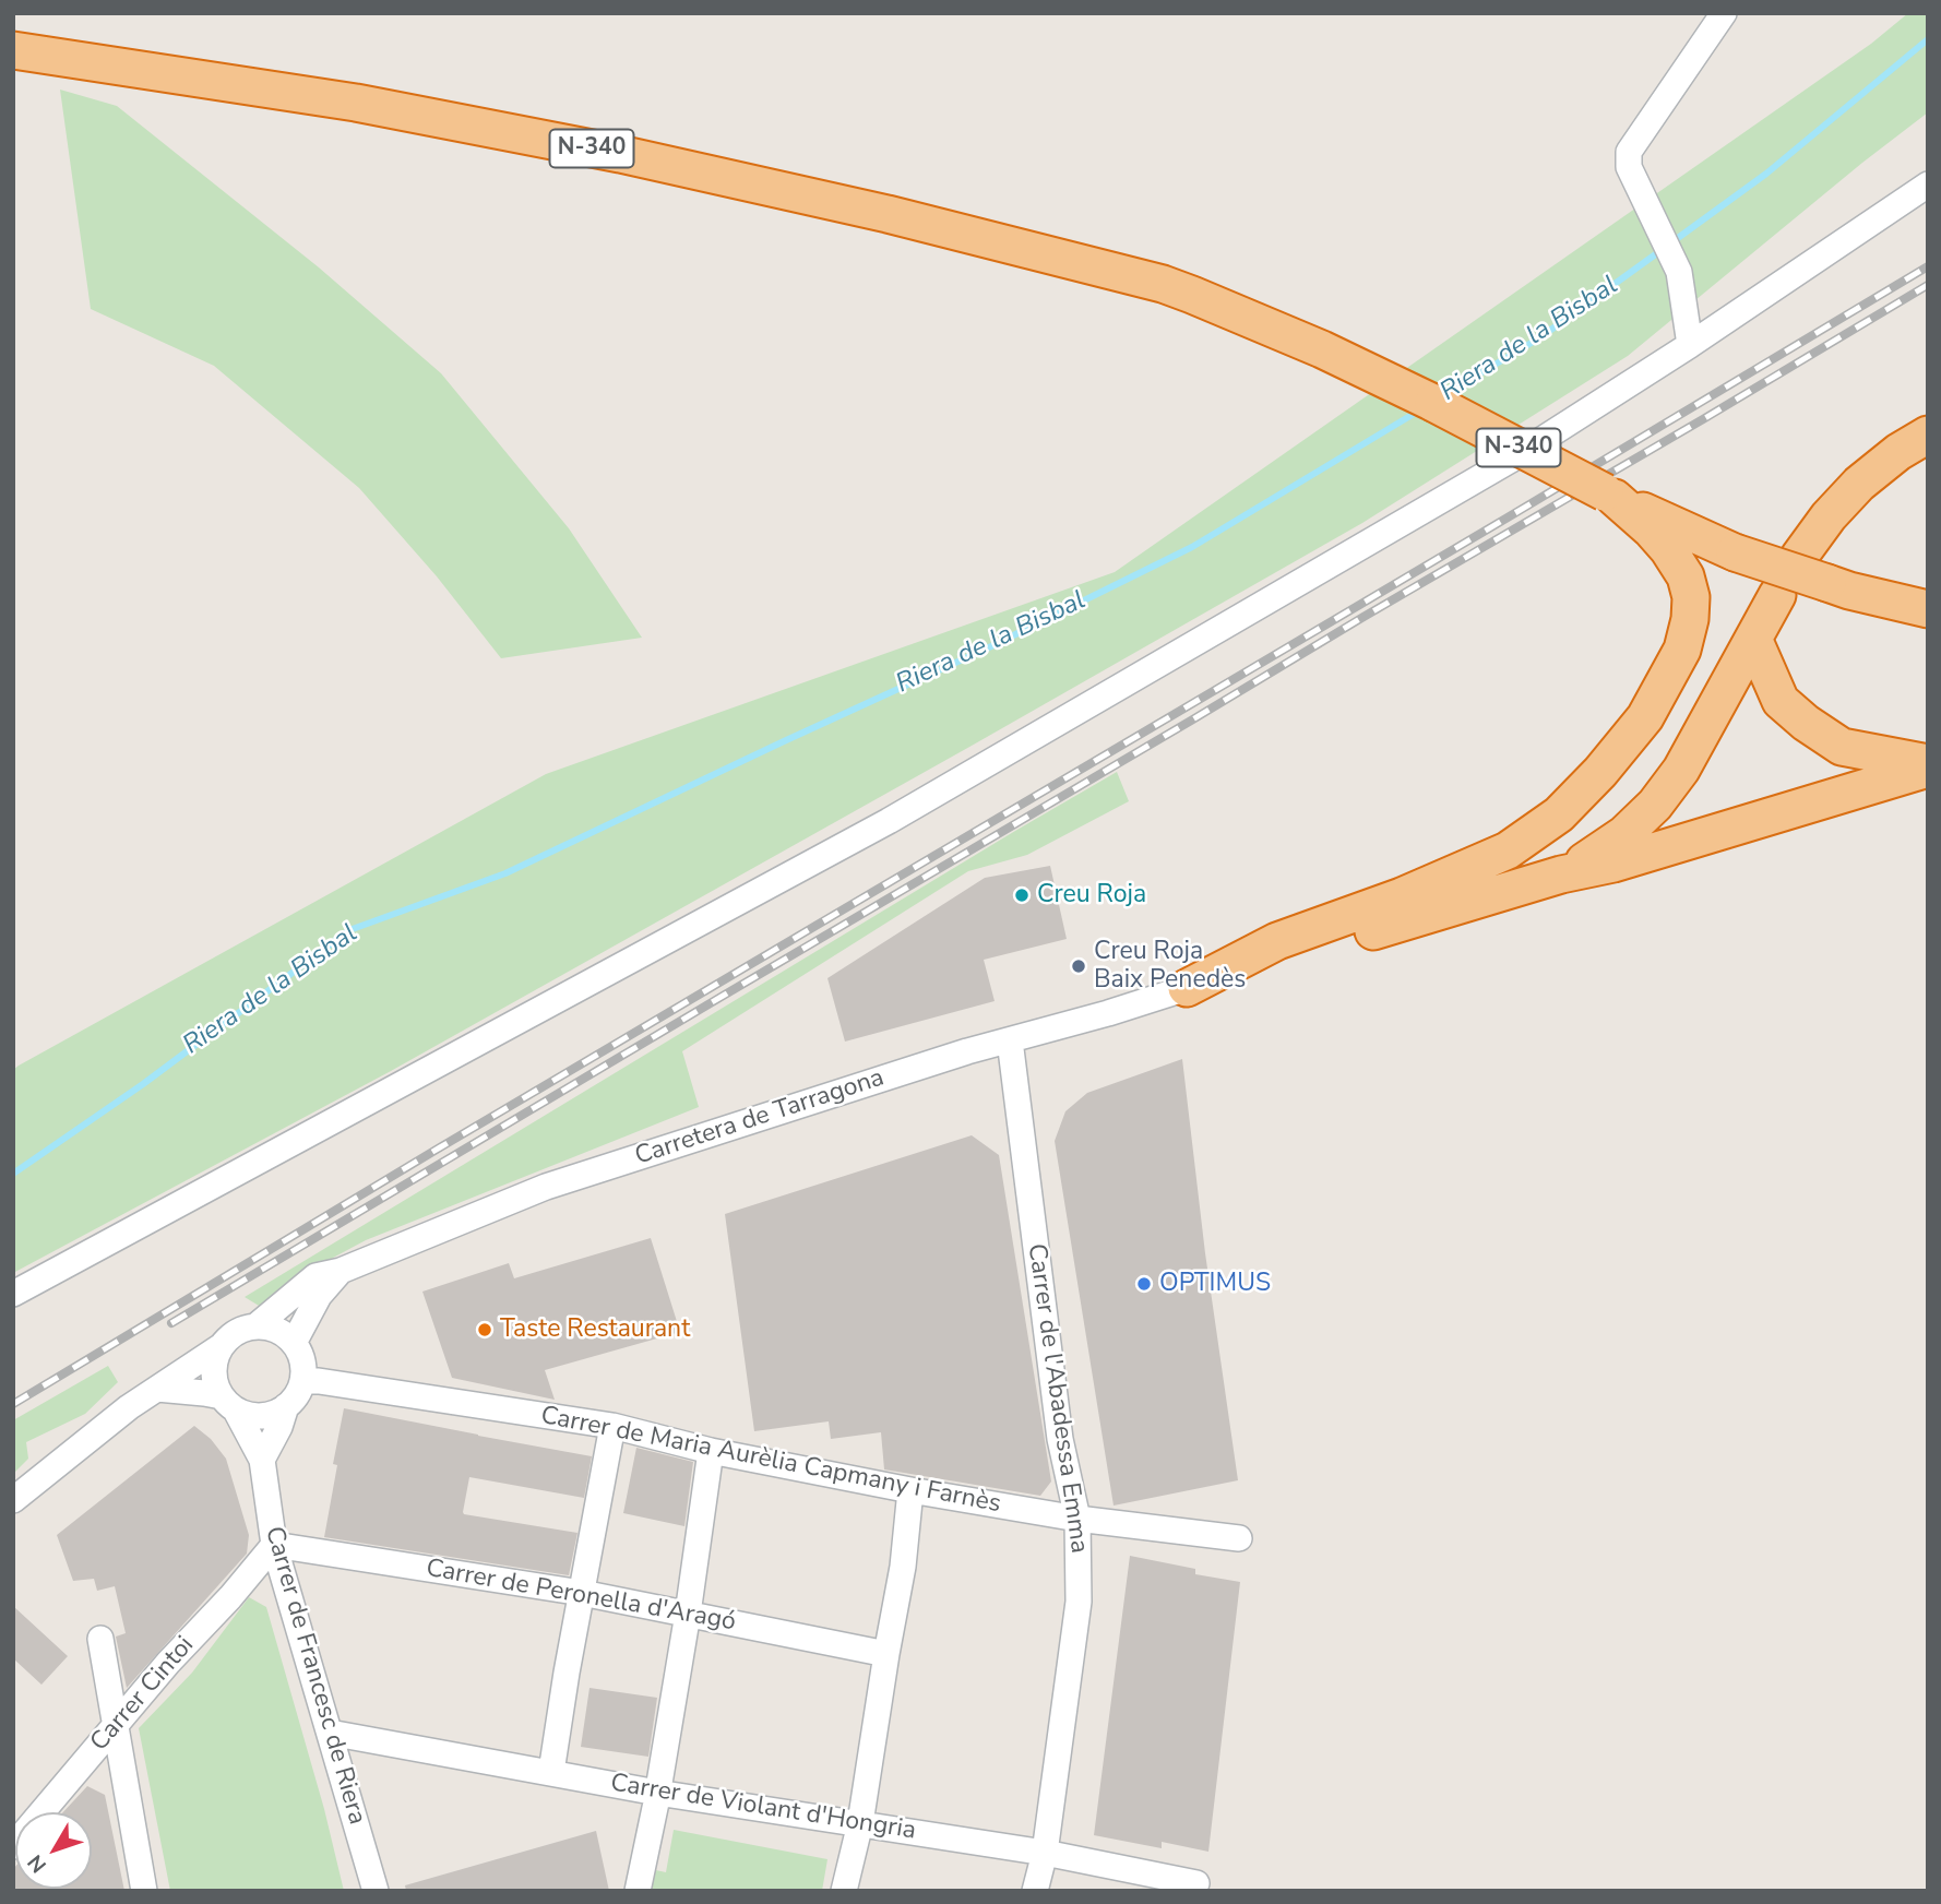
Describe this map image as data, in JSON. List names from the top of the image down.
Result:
{
  "streets": {
    "highway": ["N-340"],
    "street": [
      "Carretera de Tarragona",
      "Carrer de l'Abadessa Emma",
      "Carrer de Maria Aurèlia Capmany i Farnès",
      "Carrer de Peronella d'Aragó",
      "Carrer de Francesc de Riera",
      "Carrer Cintoi",
      "Carrer de Violant d'Hongria"
    ]
  },
  "crossings": [
    ["Carretera de Tarragona", "Carrer de l'Abadessa Emma"],
    ["Carretera de Tarragona", "Carrer de Maria Aurèlia Capmany i Farnès"],
    ["Carretera de Tarragona", "Carrer de Francesc de Riera"],
    ["Carrer de l'Abadessa Emma", "Carrer de Maria Aurèlia Capmany i Farnès"],
    ["Carrer de l'Abadessa Emma", "Carrer de Violant d'Hongria"],
    ["Carrer de Maria Aurèlia Capmany i Farnès", "Carrer de Francesc de Riera"],
    ["Carrer de Peronella d'Aragó", "Carrer de Francesc de Riera"],
    ["Carrer de Peronella d'Aragó", "Carrer Cintoi"],
    ["Carrer de Francesc de Riera", "Carrer Cintoi"],
    ["Carrer de Francesc de Riera", "Carrer de Violant d'Hongria"]
  ],
  "water": ["Riera de la Bisbal"],
  "places": [
    "Creu Roja",
    "Creu Roja Baix Penedès",
    "OPTIMUS",
    "Taste Restaurant"
  ],
  "north": "bottom left"
}
